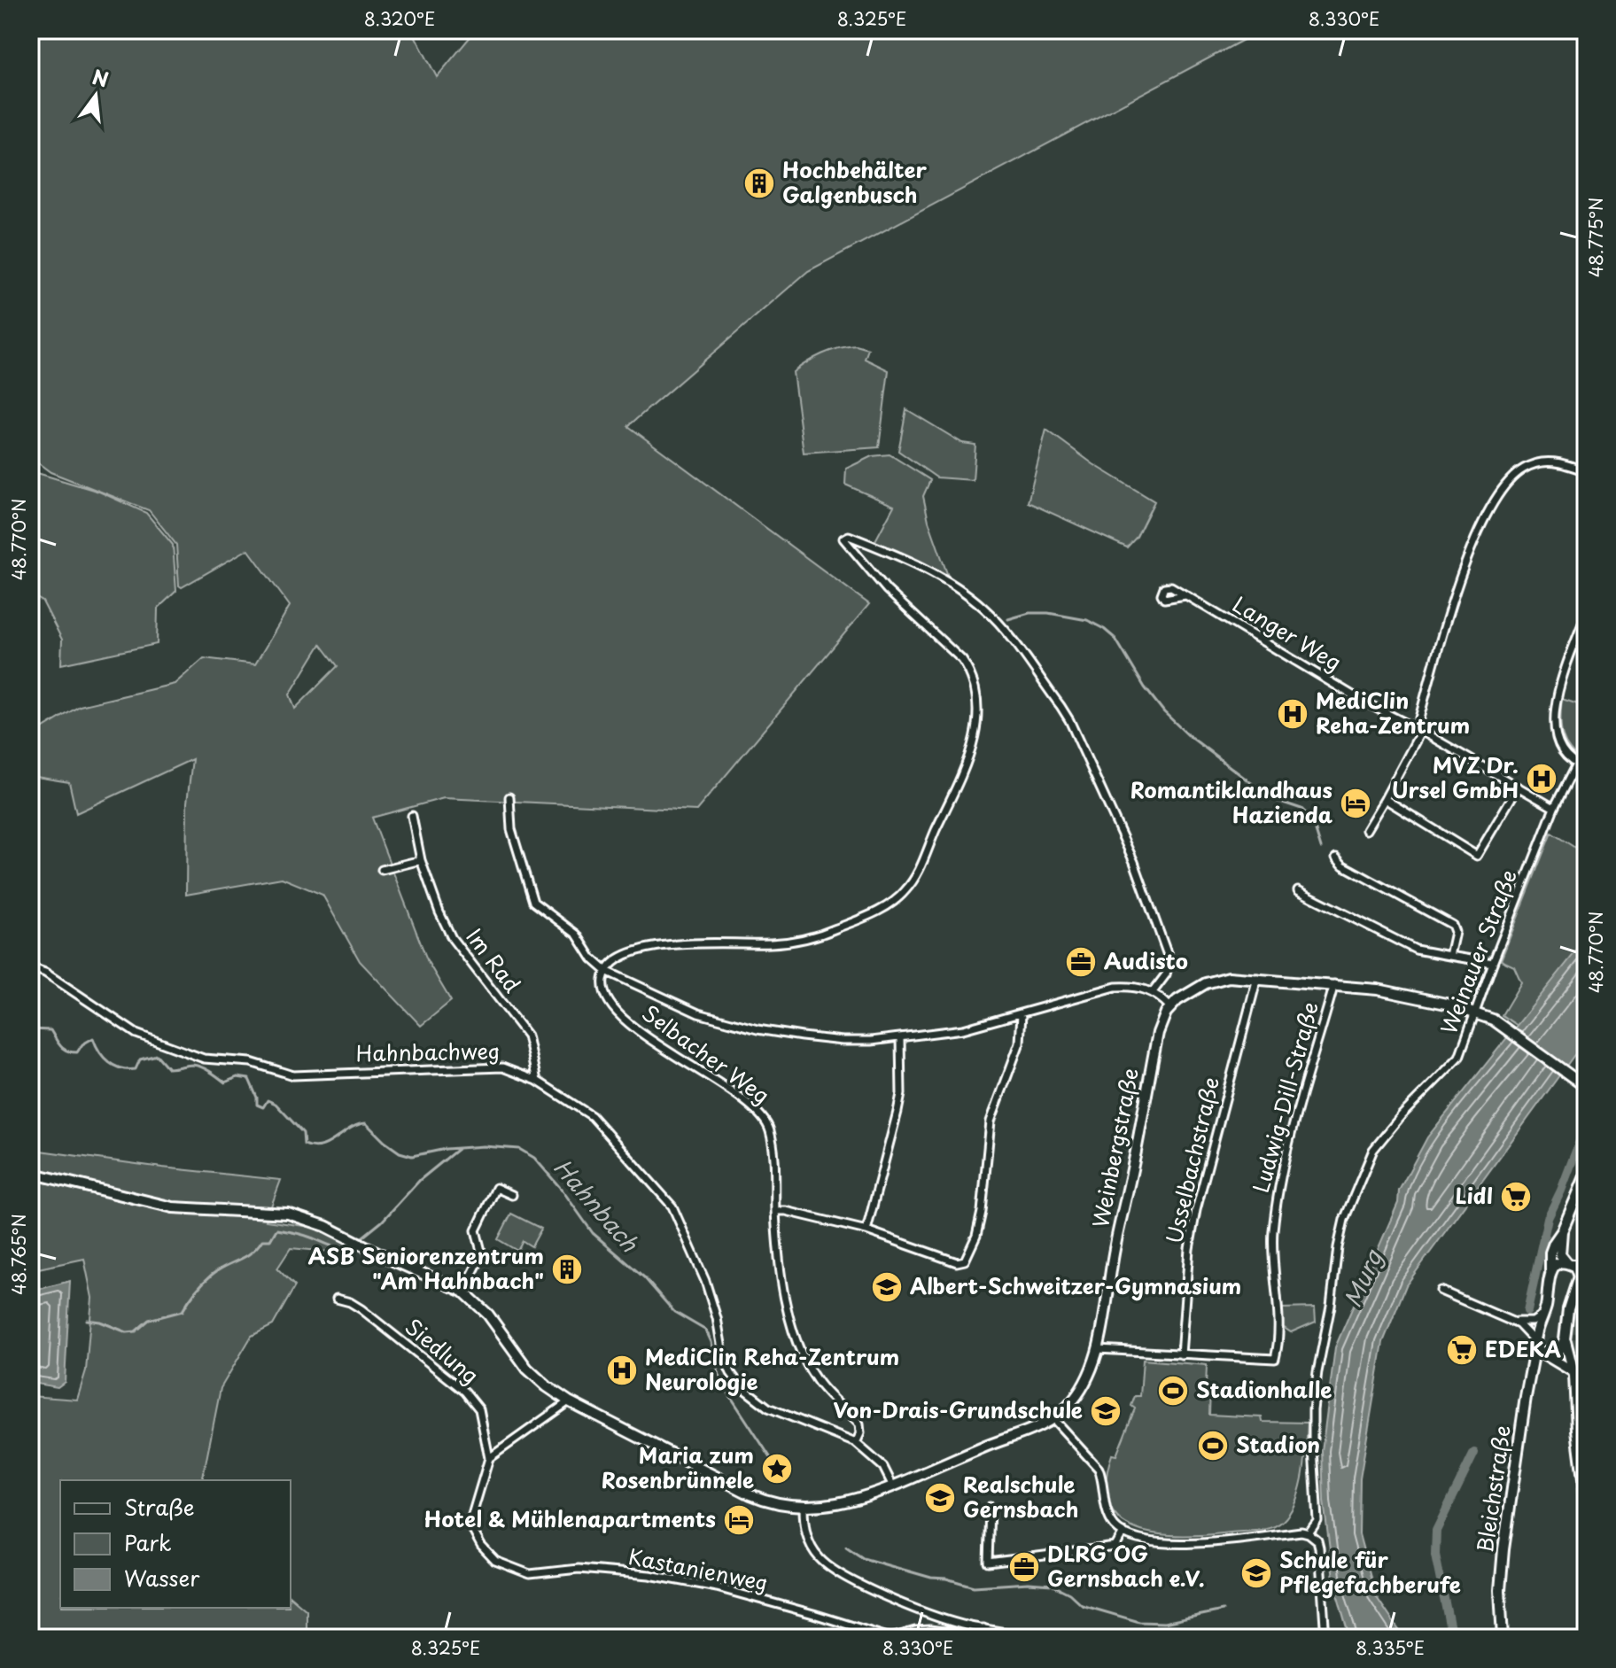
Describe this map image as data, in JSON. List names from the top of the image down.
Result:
{
  "streets": {
    "street": [
      "Langer Weg",
      "Weinauer Straße",
      "Im Rad",
      "Hahnbachweg",
      "Selbacher Weg",
      "Ludwig-Dill-Straße",
      "Weinbergstraße",
      "Usselbachstraße",
      "Siedlung",
      "Bleichstraße",
      "Kastanienweg"
    ]
  },
  "crossings": [
    ["Langer Weg", "Weinauer Straße"],
    ["Im Rad", "Hahnbachweg"],
    ["Hahnbachweg", "Selbacher Weg"],
    ["Hahnbachweg", "Weinbergstraße"],
    ["Ludwig-Dill-Straße", "Usselbachstraße"],
    ["Siedlung", "Kastanienweg"]
  ],
  "water": ["Hahnbach", "Murg"],
  "places": {
    "building": ["Hochbehälter Galgenbusch", "ASB Seniorenzentrum \"Am Hahnbach\""],
    "hospital": ["MediClin Reha-Zentrum", "MVZ Dr. Ursel GmbH", "MediClin Reha-Zentrum Neurologie"],
    "hotel": ["Romantiklandhaus Hazienda", "Hotel & Mühlenapartments"],
    "office": ["Audisto", "DLRG OG Gernsbach e.V."],
    "supermarket": ["Lidl", "EDEKA"],
    "school or university": [
      "Albert-Schweitzer-Gymnasium",
      "Von-Drais-Grundschule",
      "Realschule Gernsbach",
      "Schule für Pflegefachberufe"
    ],
    "sports": ["Stadionhalle", "Stadion"],
    "place": ["Maria zum Rosenbrünnele"]
  },
  "legend": ["Straße", "Park", "Wasser"],
  "north": "top",
  "coordinates": [
    "8.320°E",
    "8.325°E",
    "8.330°E",
    "48.775°N",
    "48.770°N",
    "48.765°N",
    "8.335°E"
  ]
}
